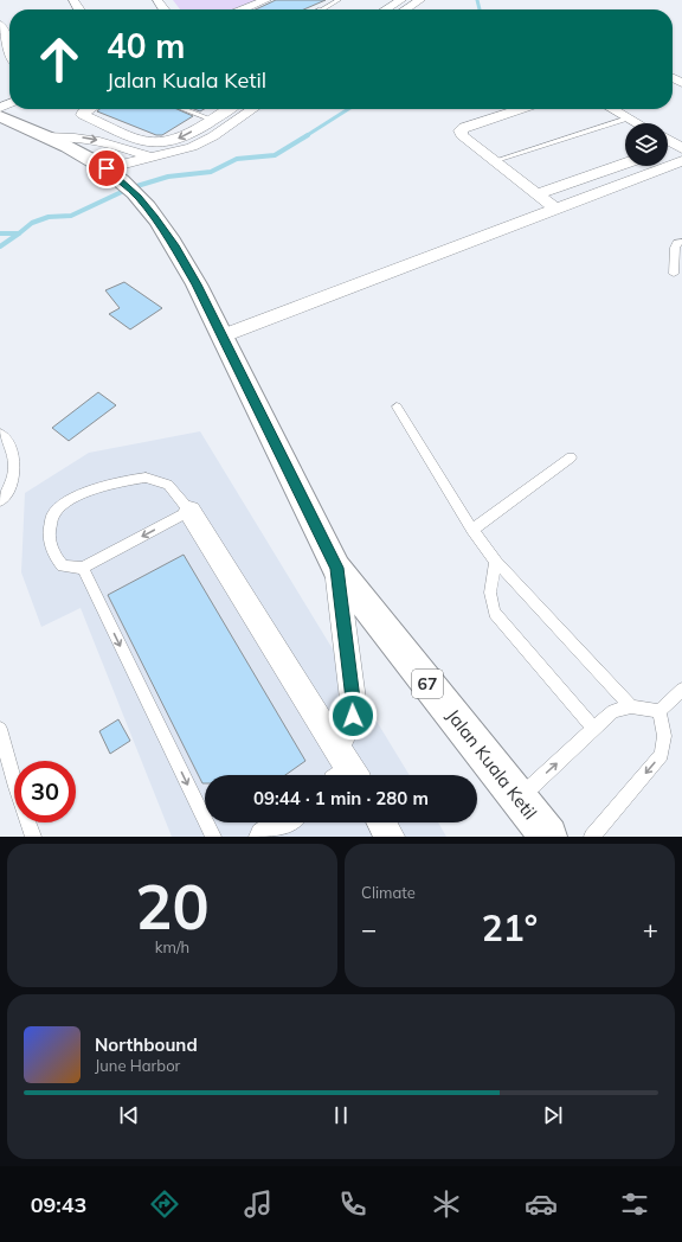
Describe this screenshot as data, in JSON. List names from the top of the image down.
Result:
{
  "streets": {
    "main road": ["67", "Jalan Kuala Ketil"]
  },
  "page": {
    "turn": ["40 m", "Jalan Kuala Ketil"],
    "limit": "30",
    "trip": "09:44 · 1 min · 280 m",
    "tile": [
      ["20", "km/h"],
      "Climate"
    ],
    "heat": ["−", "21°", "+"],
    "song": ["Northbound", "June Harbor"],
    "tabs": "09:43"
  }
}
